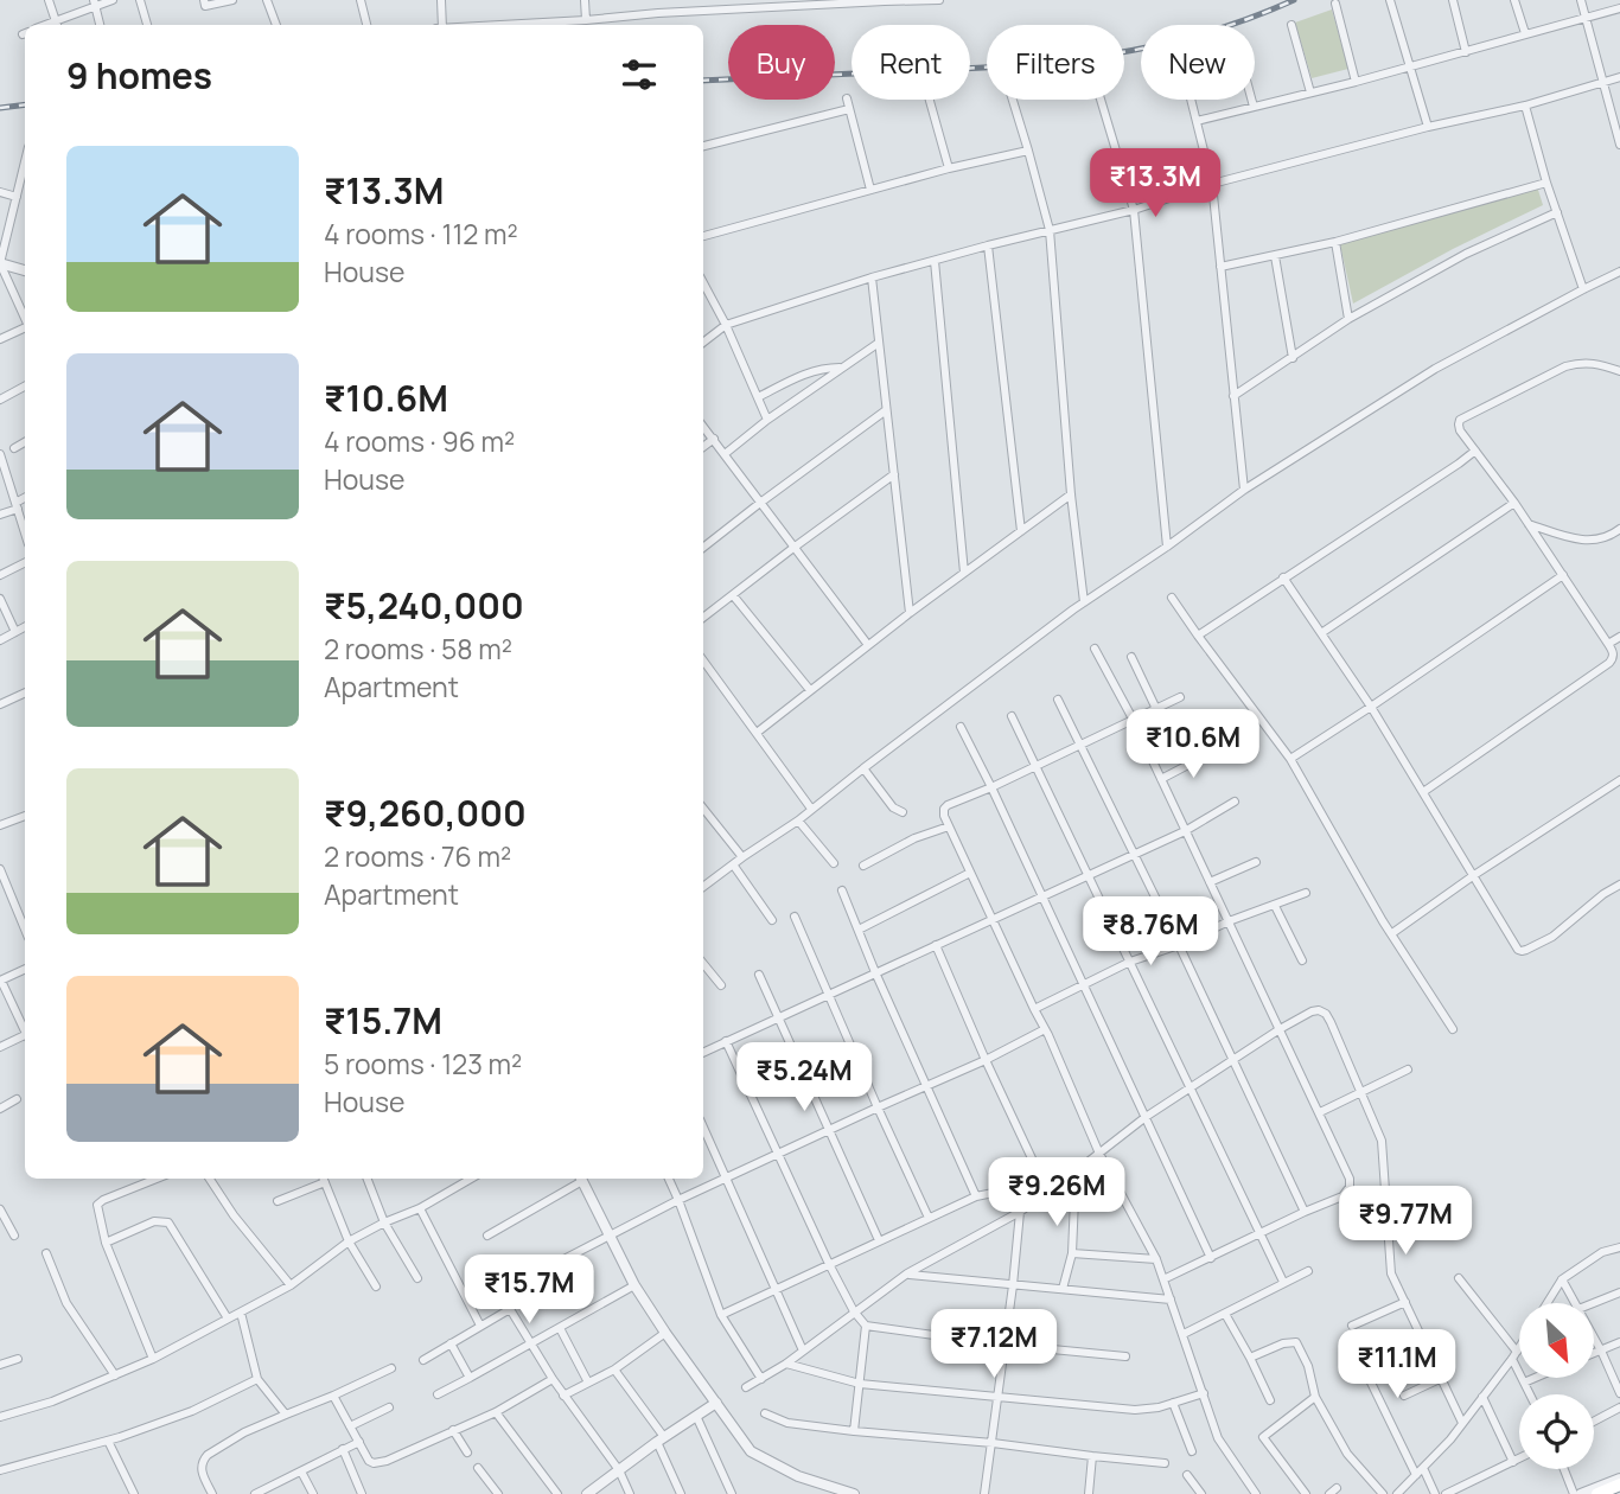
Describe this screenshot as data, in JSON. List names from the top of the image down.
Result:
{
  "north": "bottom right",
  "page": {
    "chip": [
      "Buy",
      "Rent",
      "Filters",
      "New"
    ],
    "heading": "9 homes",
    "list": [
      {
        "name": "₹13.3M",
        "note": "4 rooms · 112 m² · House"
      },
      {
        "name": "₹10.6M",
        "note": "4 rooms · 96 m² · House"
      },
      {
        "name": "₹5,240,000",
        "note": "2 rooms · 58 m² · Apartment"
      },
      {
        "name": "₹9,260,000",
        "note": "2 rooms · 76 m² · Apartment"
      },
      {
        "name": "₹15.7M",
        "note": "5 rooms · 123 m² · House"
      }
    ],
    "price": [
      "₹13.3M",
      "₹10.6M",
      "₹8.76M",
      "₹5.24M",
      "₹9.26M",
      "₹9.77M",
      "₹15.7M",
      "₹7.12M",
      "₹11.1M"
    ]
  }
}
